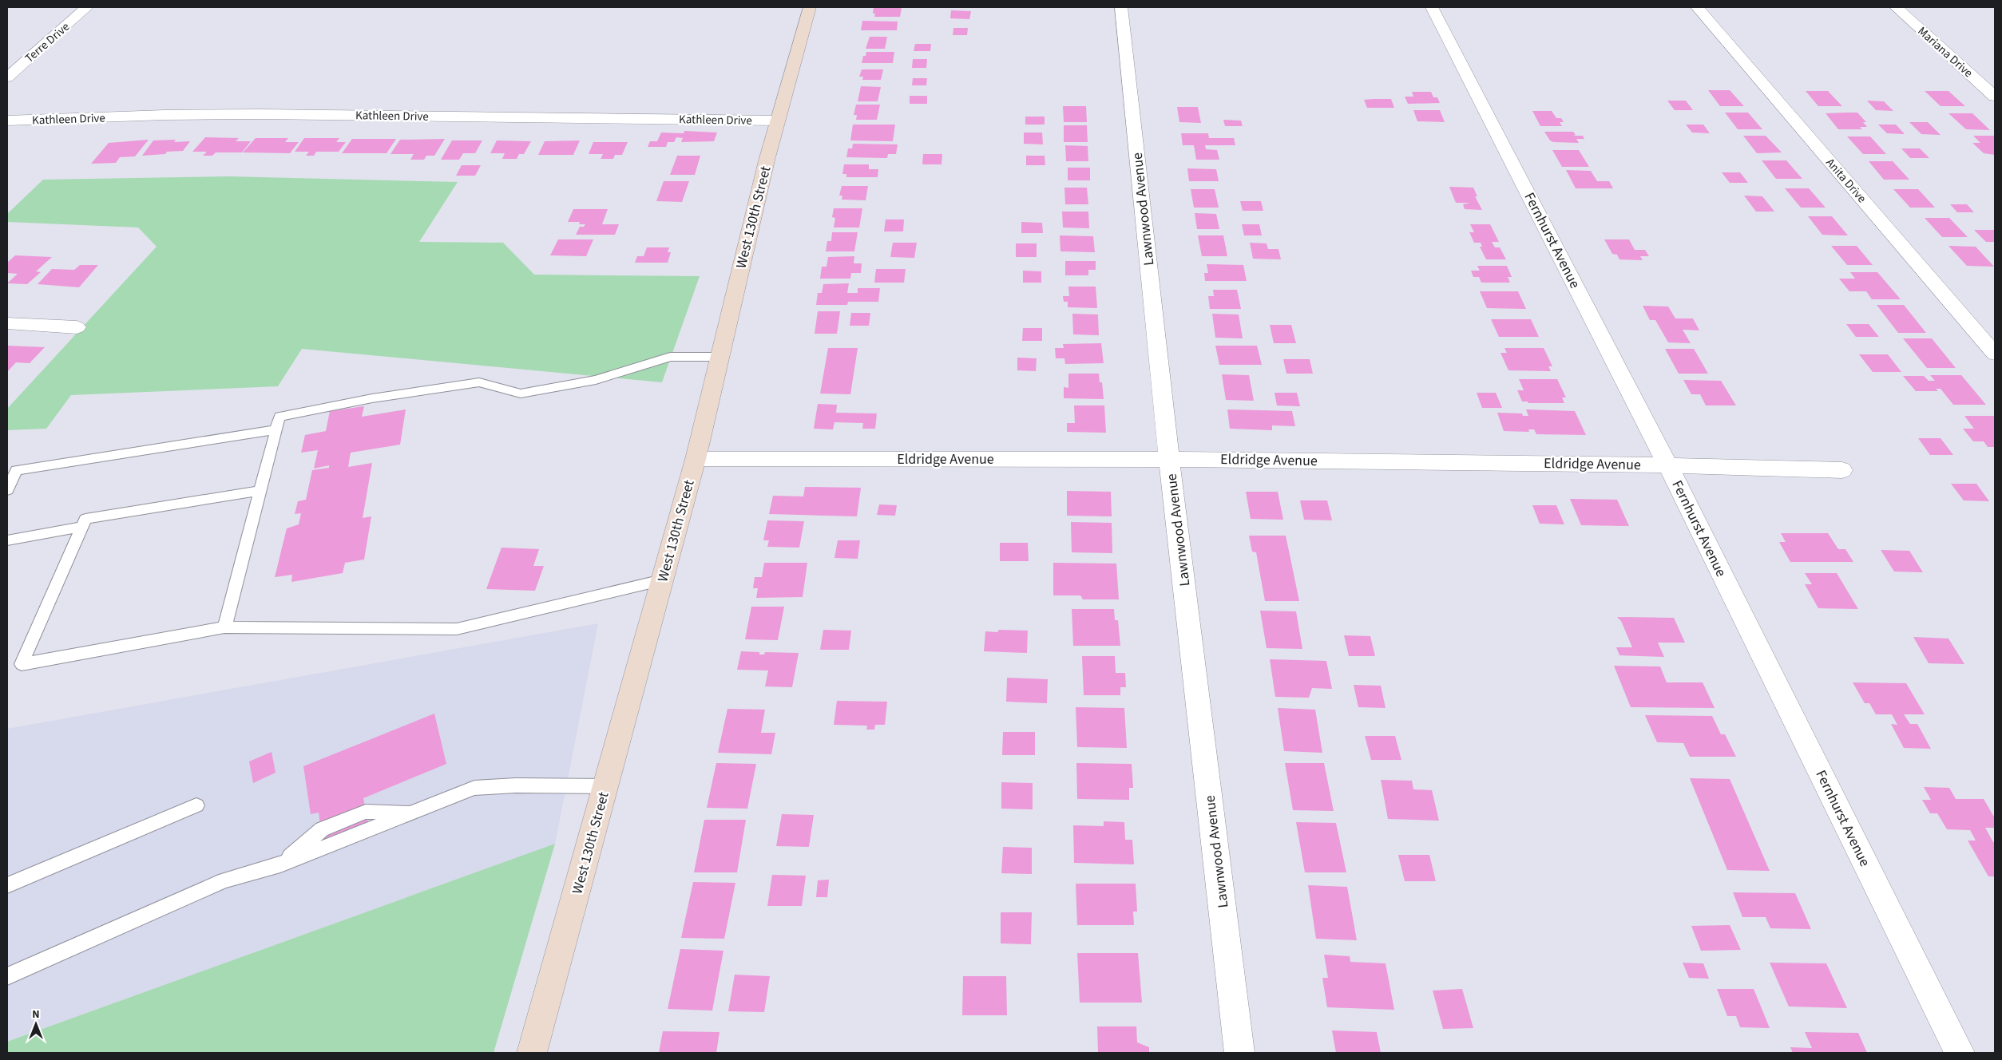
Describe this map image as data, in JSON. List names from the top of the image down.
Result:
{
  "streets": {
    "main road": ["West 130th Street"],
    "street": [
      "Terre Drive",
      "Mariana Drive",
      "Kathleen Drive",
      "Anita Drive",
      "Lawnwood Avenue",
      "Fernhurst Avenue",
      "Eldridge Avenue"
    ]
  },
  "crossings": [
    ["Kathleen Drive", "West 130th Street"],
    ["Lawnwood Avenue", "Eldridge Avenue"],
    ["West 130th Street", "Eldridge Avenue"],
    ["Fernhurst Avenue", "Eldridge Avenue"]
  ],
  "north": "top"
}
